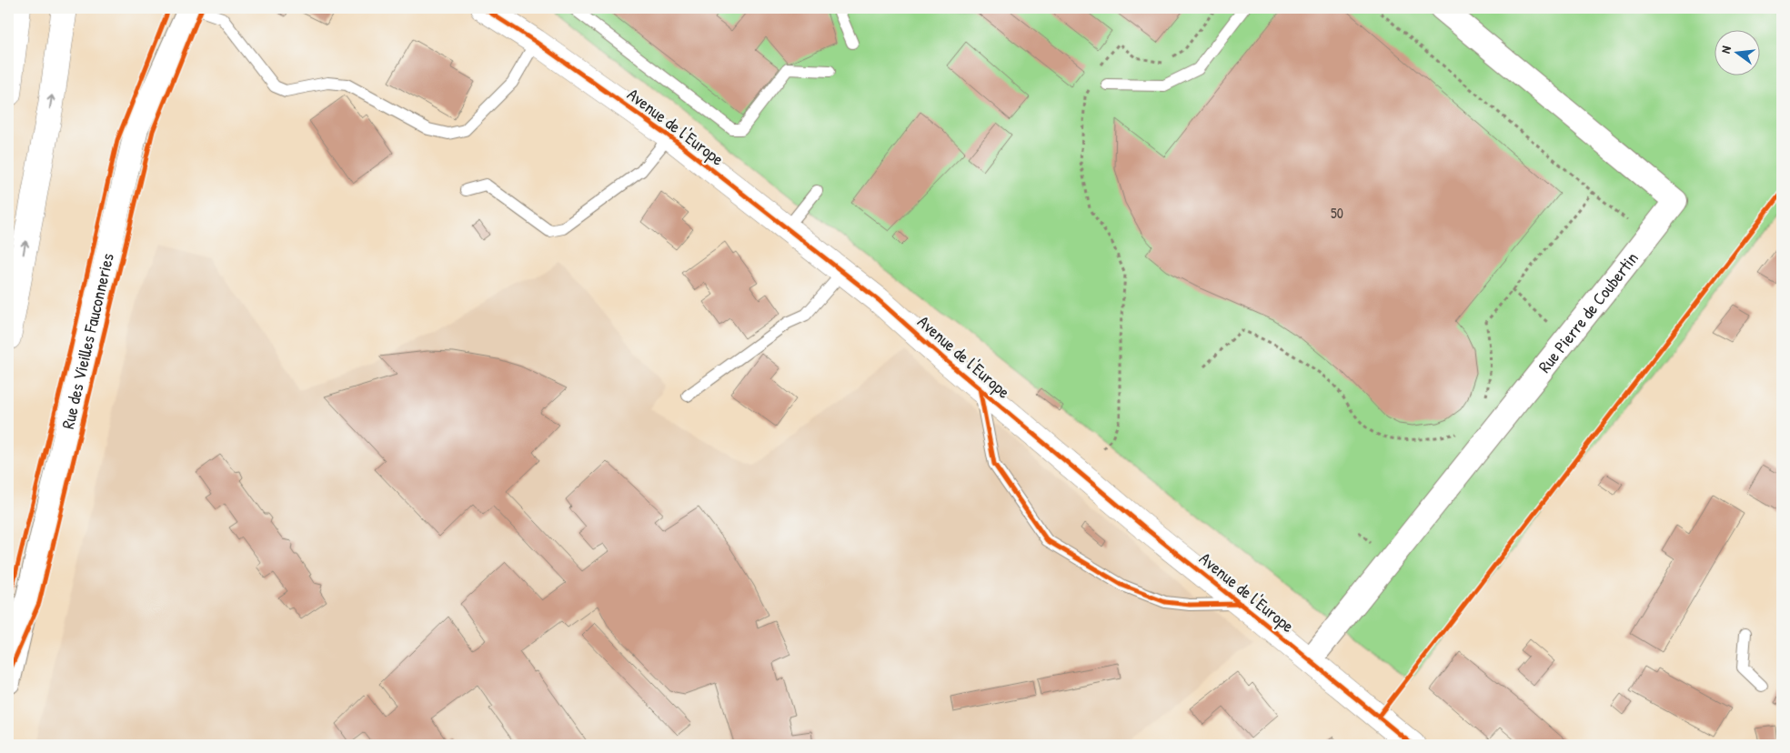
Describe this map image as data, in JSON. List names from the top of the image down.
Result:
{
  "streets": {
    "main road": ["Avenue de l'Europe"],
    "street": ["Rue Pierre de Coubertin", "Rue des Vieilles Fauconneries"]
  },
  "crossings": [
    ["Avenue de l'Europe", "Rue Pierre de Coubertin"]
  ],
  "house_numbers": ["50"],
  "north": "left"
}
